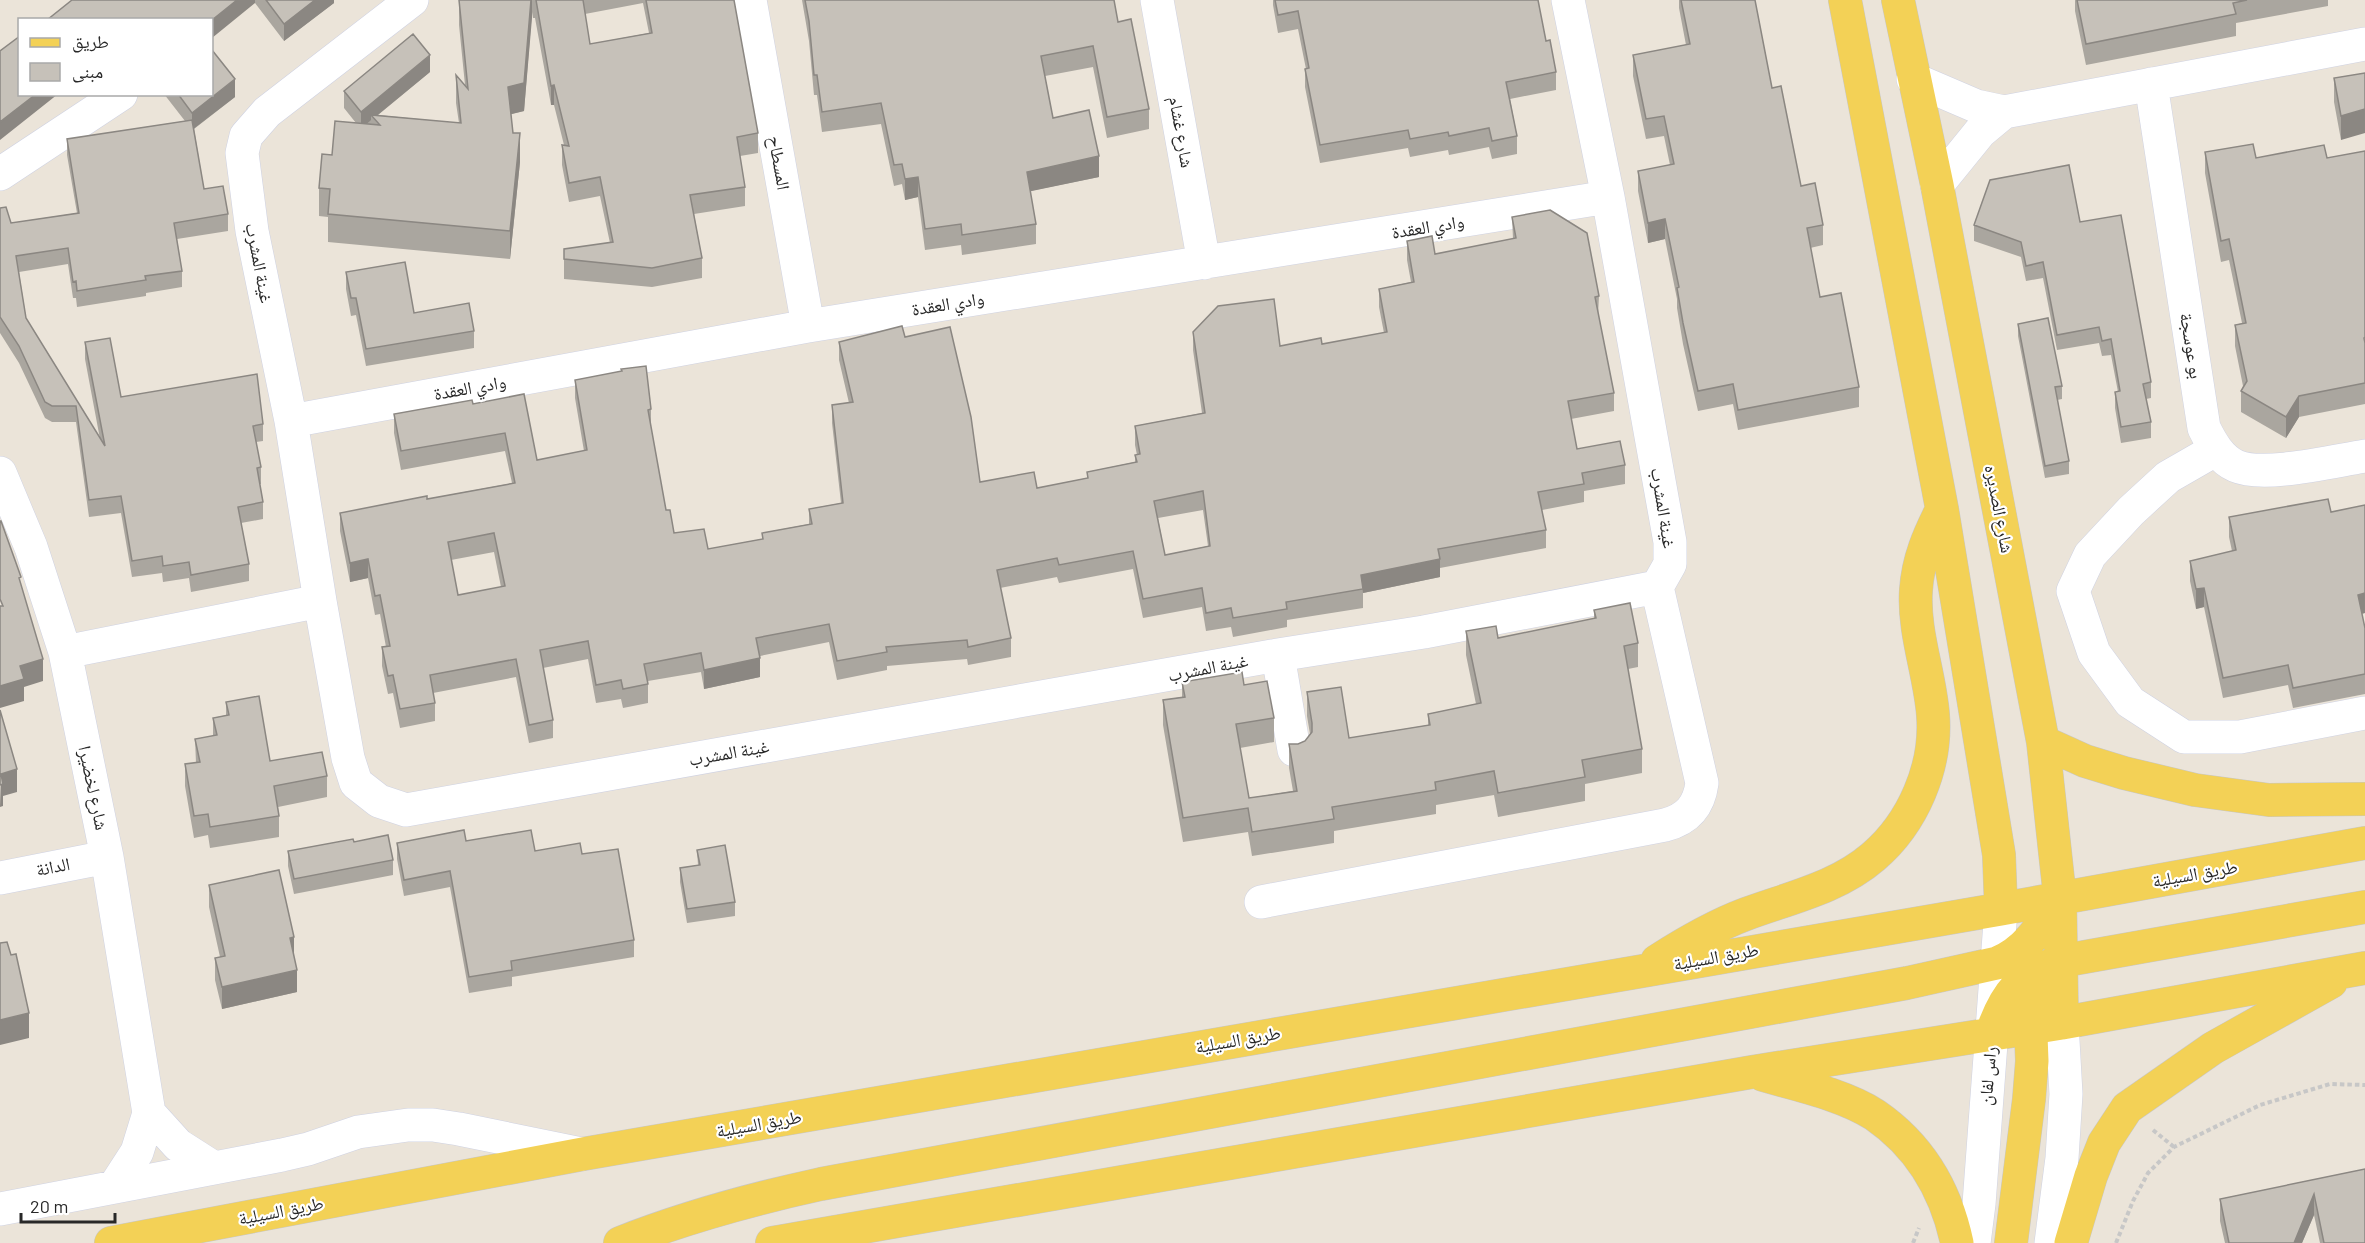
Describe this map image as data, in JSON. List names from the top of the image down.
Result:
{
  "streets": {
    "main road": ["شارع الصديره", "طريق السيلية"],
    "street": [
      "شارع غشام",
      "المسطاح",
      "وادي العقدة",
      "غينة المشرب",
      "بو عوسجة",
      "شارع لخضيرا",
      "الدانة",
      "راس لفان"
    ]
  },
  "crossings": [
    ["شارع غشام", "وادي العقدة"],
    ["المسطاح", "وادي العقدة"],
    ["وادي العقدة", "غينة المشرب"],
    ["شارع الصديره", "طريق السيلية"],
    ["شارع لخضيرا", "الدانة"],
    ["طريق السيلية", "راس لفان"]
  ],
  "legend": ["طريق", "مبنى"],
  "scale_bar": "20 m"
}
